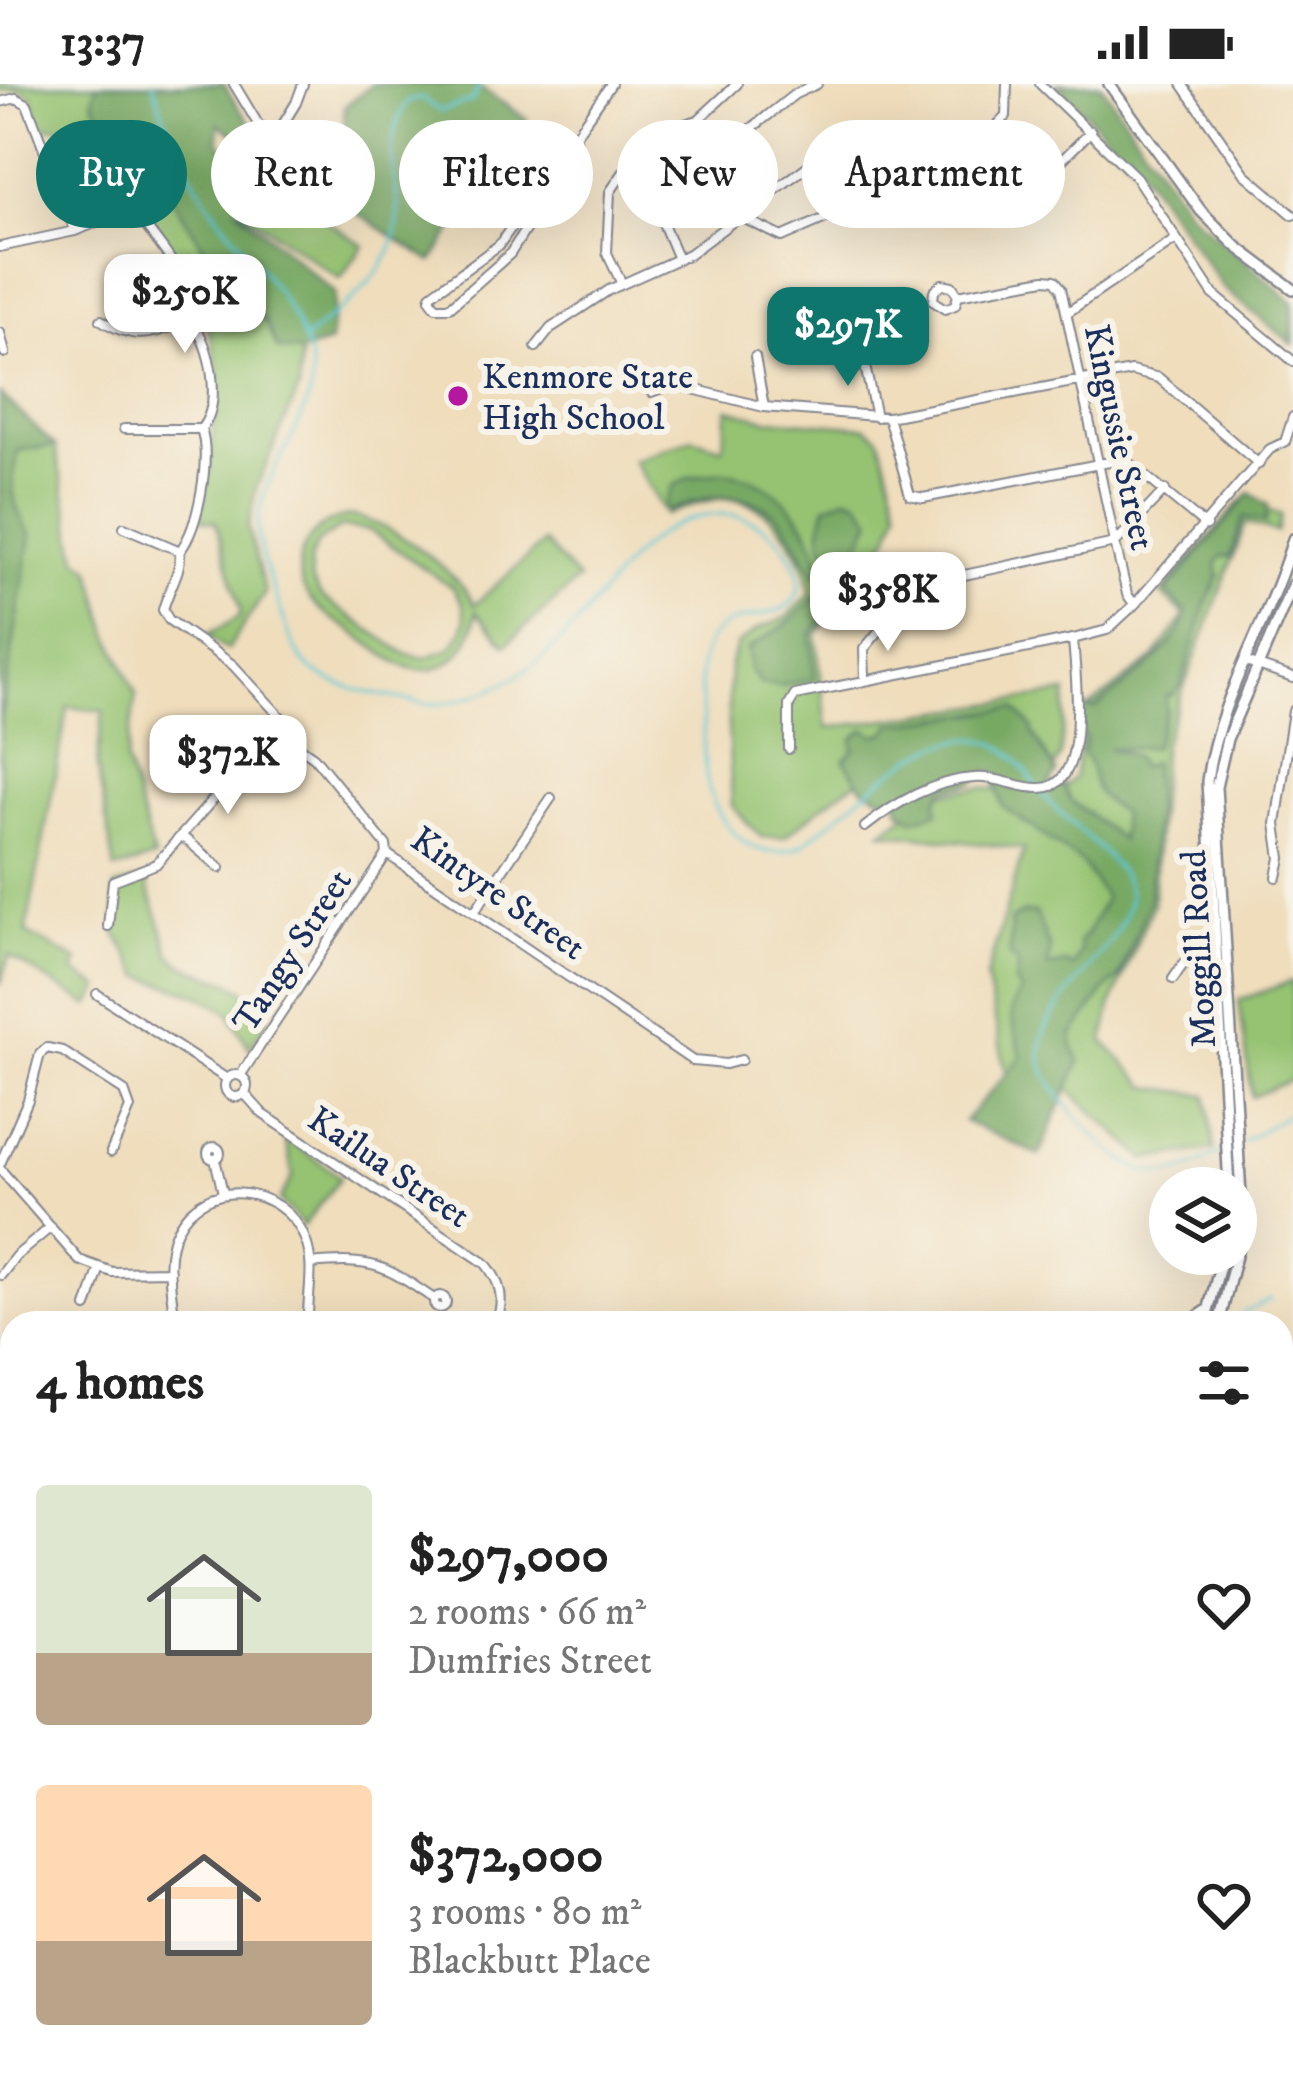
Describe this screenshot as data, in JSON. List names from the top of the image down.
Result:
{
  "streets": {
    "main road": ["Moggill Road"],
    "street": [
      "Kingussie Street",
      "Kintyre Street",
      "Tangy Street",
      "Kailua Street"
    ]
  },
  "crossings": [
    ["Kintyre Street", "Tangy Street"],
    ["Tangy Street", "Kailua Street"]
  ],
  "places": ["Kenmore State High School"],
  "page": {
    "status": "13:37",
    "chip": [
      "Buy",
      "Rent",
      "Filters",
      "New",
      "Apartment"
    ],
    "price": [
      "$250K",
      "$297K",
      "$358K",
      "$372K"
    ],
    "heading": "4 homes",
    "list": [
      {
        "name": "$297,000",
        "note": "2 rooms · 66 m² · Dumfries Street"
      },
      {
        "name": "$372,000",
        "note": "3 rooms · 80 m² · Blackbutt Place"
      }
    ]
  }
}
